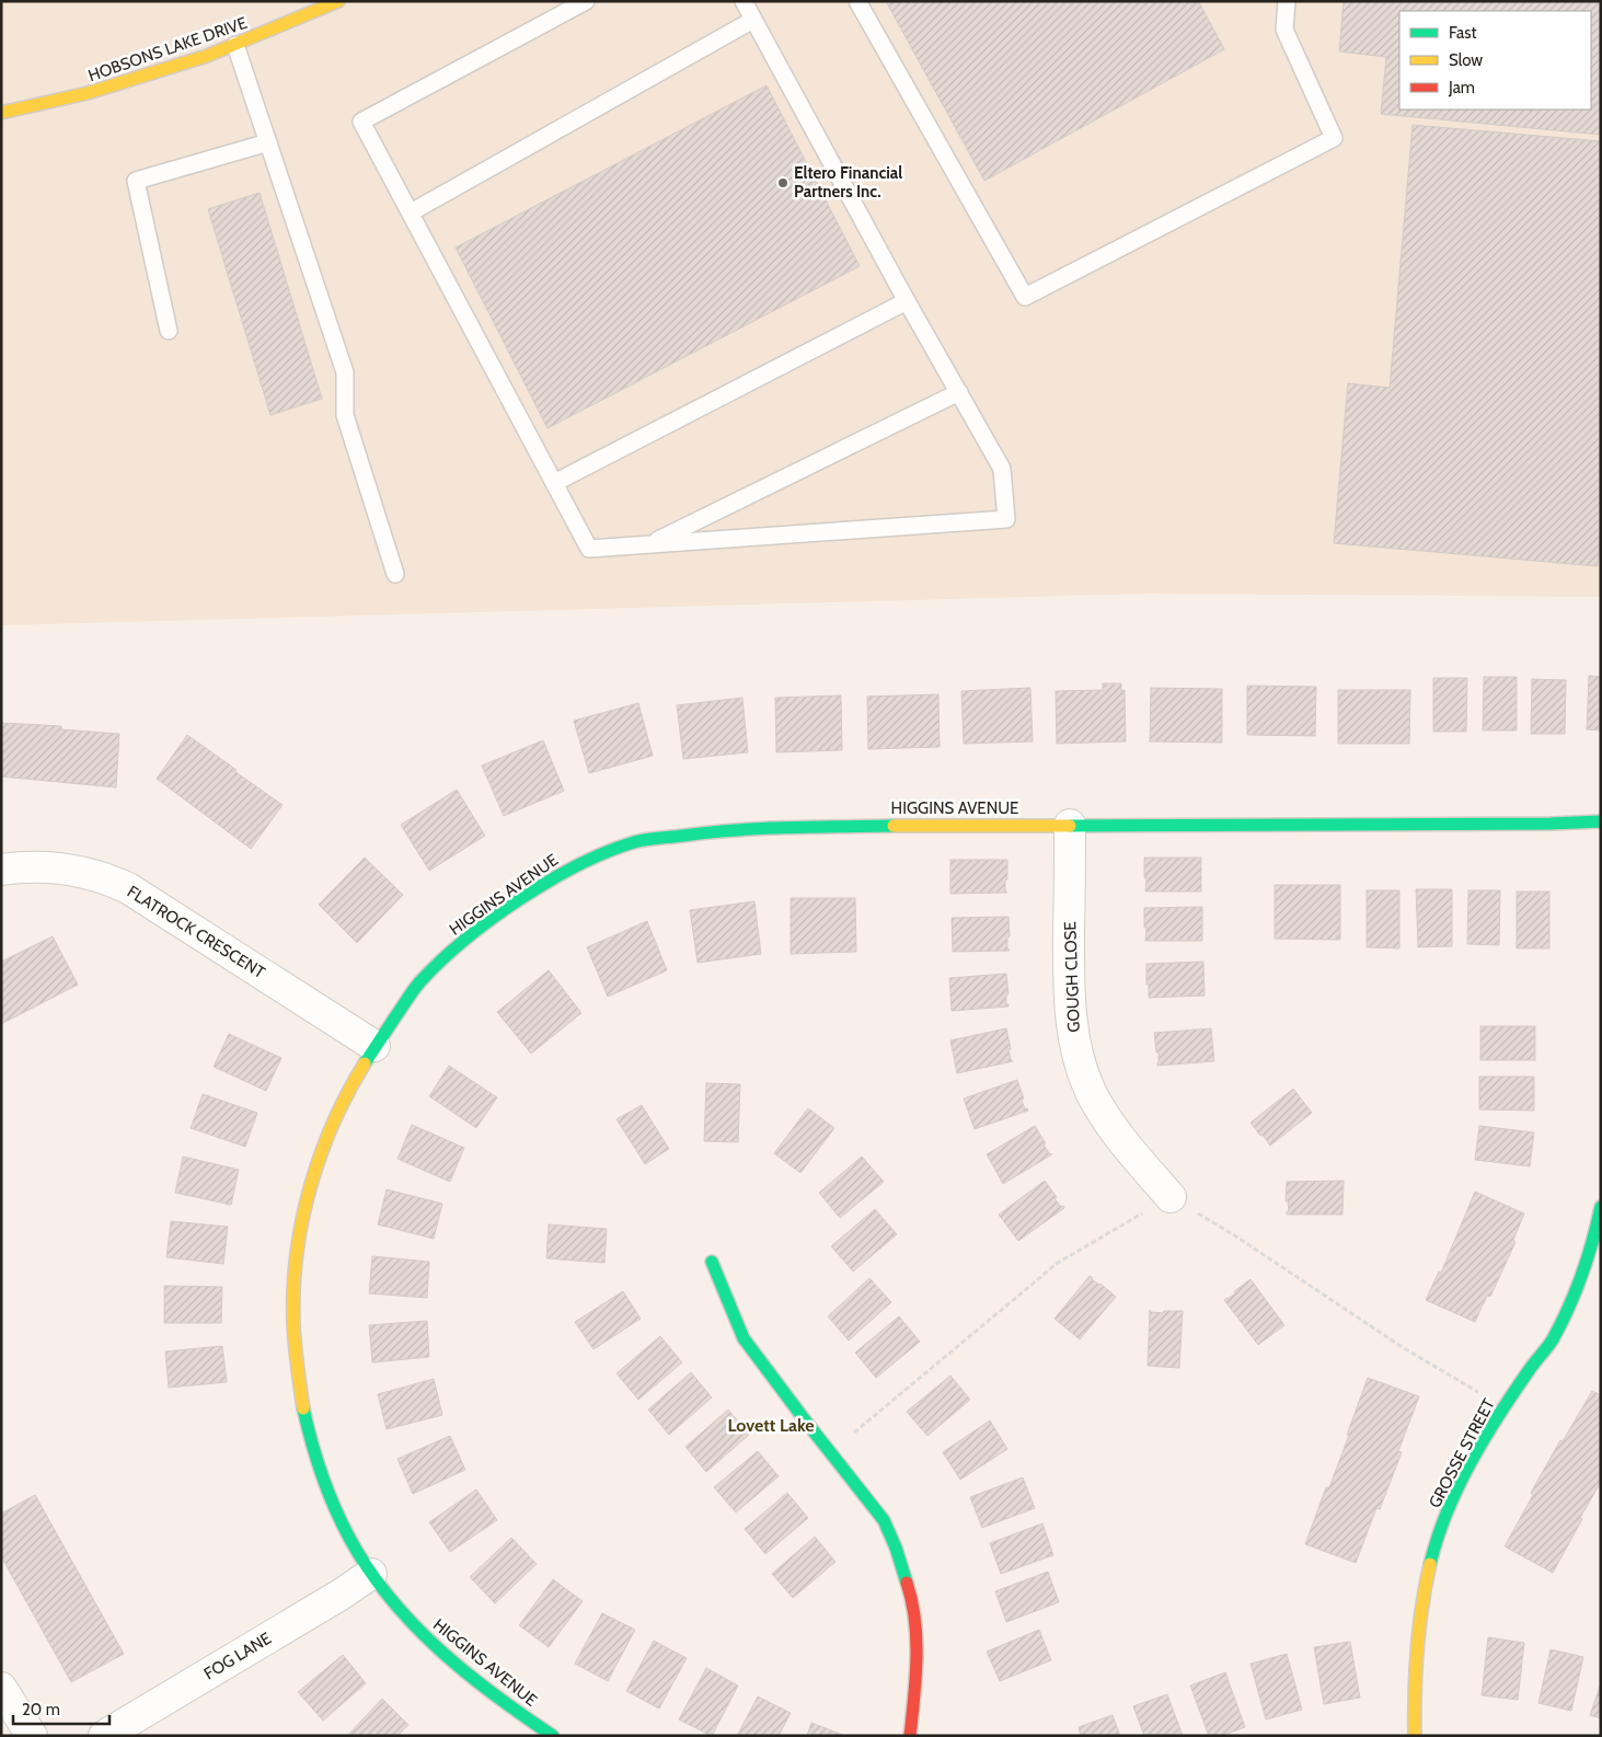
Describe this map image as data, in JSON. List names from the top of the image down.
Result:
{
  "streets": {
    "street": [
      "HOBSONS LAKE DRIVE",
      "HIGGINS AVENUE",
      "FLATROCK CRESCENT",
      "GOUGH CLOSE",
      "GROSSE STREET",
      "FOG LANE"
    ]
  },
  "crossings": [
    ["HIGGINS AVENUE", "FLATROCK CRESCENT"],
    ["HIGGINS AVENUE", "GOUGH CLOSE"],
    ["HIGGINS AVENUE", "FOG LANE"]
  ],
  "districts": ["Lovett Lake"],
  "places": ["Eltero Financial Partners Inc."],
  "legend": ["Fast", "Slow", "Jam"],
  "scale_bar": "20 m"
}
